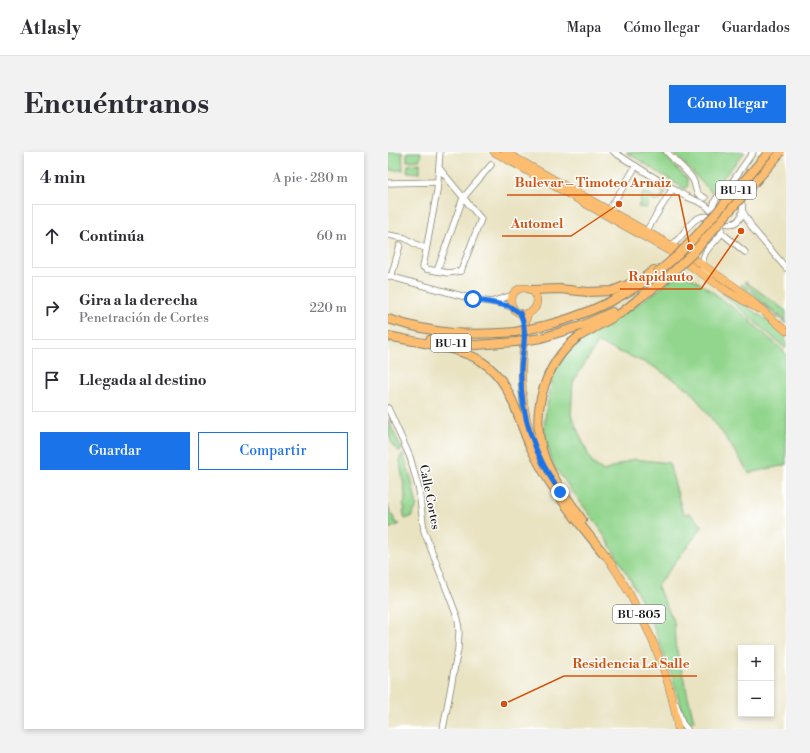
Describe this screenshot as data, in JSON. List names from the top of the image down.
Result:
{
  "streets": {
    "highway": ["BU-11"],
    "main road": ["BU-805"],
    "street": ["Calle Cortes"]
  },
  "places": [
    "Automel",
    "Rapidauto",
    "Bulevar – Timoteo Arnaiz",
    "Residencia La Salle"
  ],
  "page": {
    "header": "Atlasly",
    "nav": ["Mapa", "Cómo llegar", "Guardados"],
    "buttons": [
      "Cómo llegar",
      ["Guardar", "Compartir"]
    ],
    "title": "Encuéntranos",
    "heading": ["4 min", "A pie · 280 m"],
    "list": [
      ["Continúa", "60 m"],
      ["Gira a la derecha", "Penetración de Cortes", "220 m"],
      "Llegada al destino"
    ],
    "map_buttons": ["+", "−"]
  }
}
